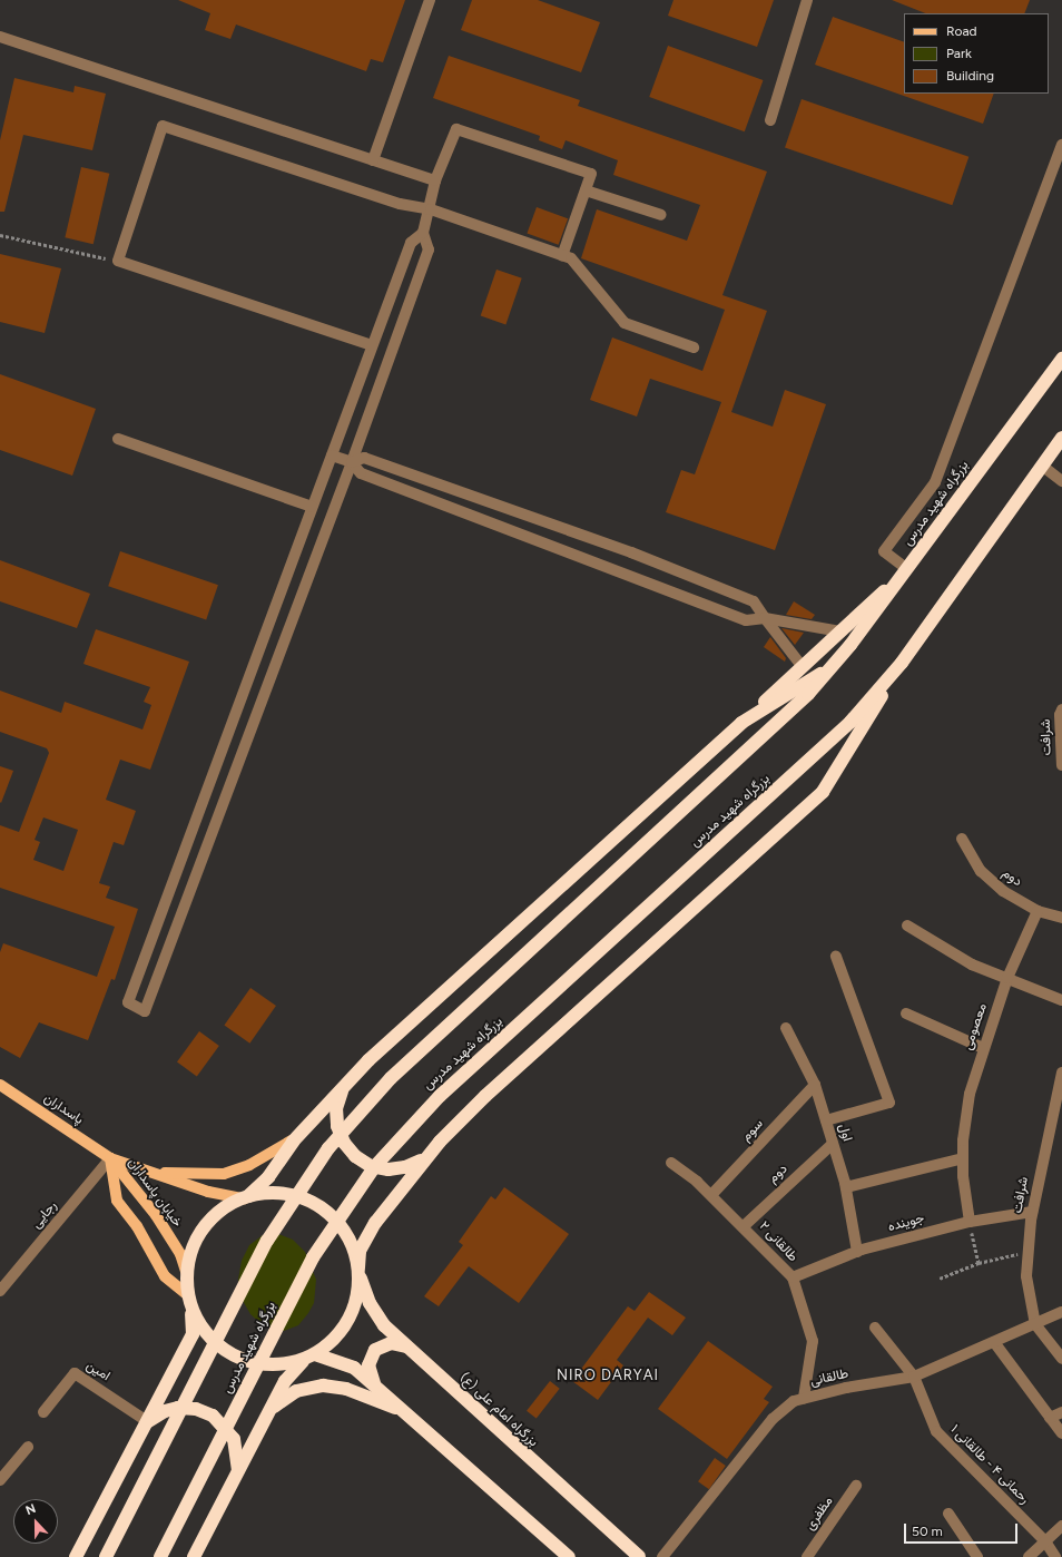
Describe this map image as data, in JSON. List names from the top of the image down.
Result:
{
  "streets": {
    "highway": ["بزرگراه شهید مدرس", "بزرگراه امام علی (ع)"],
    "main road": ["پاسداران", "خیابان پاسداران"],
    "street": [
      "شرافت",
      "دوم",
      "معصومی",
      "سوم",
      "اول",
      "رجایی",
      "جوینده",
      "طالقانی ۲",
      "امین",
      "طالقانی",
      "رحمانی ۴ - طالقانی ۱",
      "مظفری"
    ]
  },
  "crossings": [
    ["بزرگراه شهید مدرس", "خیابان پاسداران"],
    ["بزرگراه شهید مدرس", "بزرگراه امام علی (ع)"],
    ["شرافت", "جوینده"],
    ["شرافت", "طالقانی"],
    ["دوم", "معصومی"],
    ["دوم", "اول"],
    ["دوم", "طالقانی ۲"],
    ["معصومی", "جوینده"],
    ["پاسداران", "خیابان پاسداران"],
    ["پاسداران", "رجایی"],
    ["سوم", "اول"],
    ["سوم", "طالقانی ۲"],
    ["اول", "جوینده"],
    ["خیابان پاسداران", "رجایی"],
    ["خیابان پاسداران", "بزرگراه امام علی (ع)"],
    ["جوینده", "طالقانی ۲"],
    ["طالقانی ۲", "طالقانی"],
    ["طالقانی", "رحمانی ۴ - طالقانی ۱"]
  ],
  "districts": ["NIRO DARYAI"],
  "legend": ["Road", "Park", "Building"],
  "scale_bar": "50 m",
  "north": "top"
}
